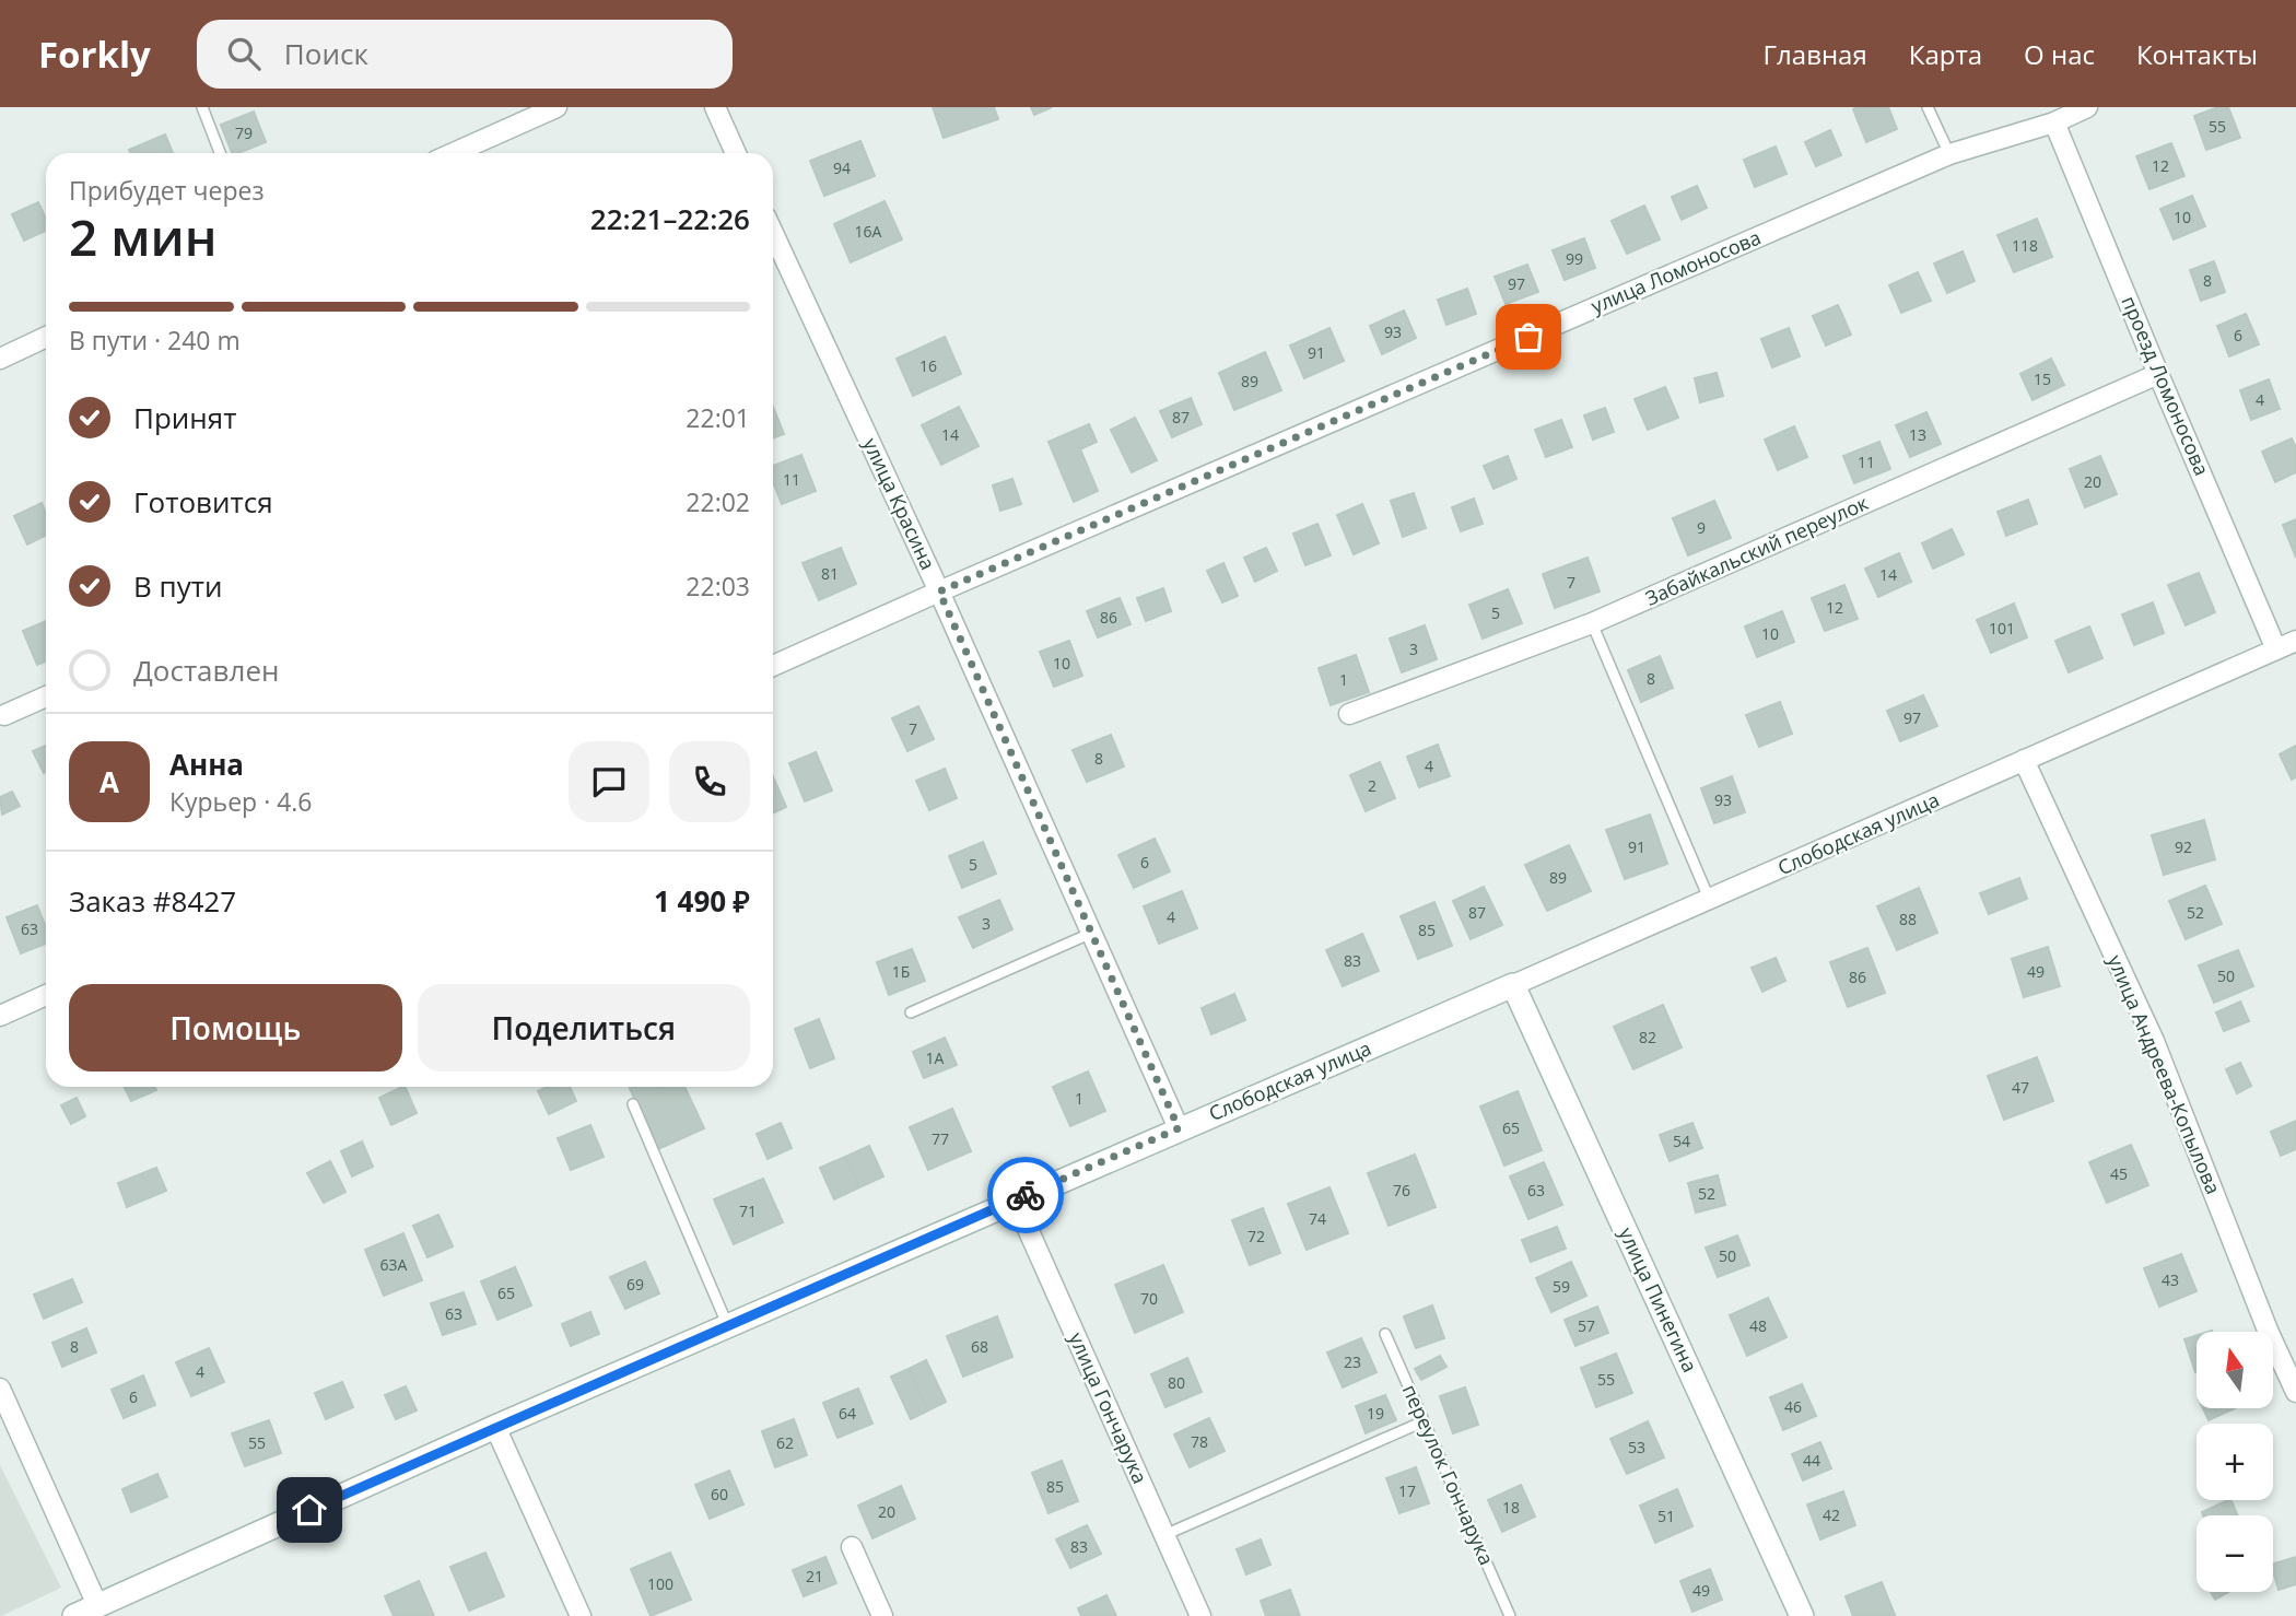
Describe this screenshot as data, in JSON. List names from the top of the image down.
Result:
{
  "streets": {
    "street": [
      "улица Ломоносова",
      "проезд Ломоносова",
      "улица Красина",
      "Забайкальский переулок",
      "Слободская улица",
      "улица Андреева-Копылова",
      "улица Пинегина",
      "улица Гончарука"
    ],
    "lane": ["переулок Гончарука"]
  },
  "crossings": [
    ["улица Ломоносова", "проезд Ломоносова"],
    ["улица Ломоносова", "улица Красина"],
    ["проезд Ломоносова", "Забайкальский переулок"],
    ["проезд Ломоносова", "Слободская улица"],
    ["улица Красина", "Слободская улица"],
    ["Слободская улица", "улица Андреева-Копылова"],
    ["Слободская улица", "улица Пинегина"],
    ["Слободская улица", "улица Гончарука"]
  ],
  "house_numbers": [
    "55",
    "79",
    "12",
    "94",
    "10",
    "16А",
    "118",
    "99",
    "8",
    "97",
    "93",
    "6",
    "91",
    "16",
    "15",
    "89",
    "4",
    "87",
    "14",
    "13",
    "11",
    "11",
    "20",
    "9",
    "81",
    "14",
    "7",
    "12",
    "5",
    "86",
    "101",
    "10",
    "3",
    "10",
    "8",
    "1",
    "97",
    "7",
    "8",
    "4",
    "2",
    "93",
    "91",
    "92",
    "6",
    "5",
    "89",
    "87",
    "52",
    "4",
    "88",
    "3",
    "63",
    "85",
    "83",
    "1Б",
    "49",
    "50",
    "86",
    "82",
    "1А",
    "47",
    "1",
    "65",
    "77",
    "54",
    "45",
    "76",
    "63",
    "52",
    "71",
    "74",
    "72",
    "50",
    "63А",
    "43",
    "69",
    "59",
    "65",
    "70",
    "63",
    "57",
    "48",
    "8",
    "68",
    "23",
    "4",
    "55",
    "80",
    "6",
    "46",
    "64",
    "19",
    "78",
    "55",
    "62",
    "53",
    "44",
    "85",
    "17",
    "60",
    "18",
    "20",
    "42",
    "51",
    "83",
    "21",
    "100",
    "49"
  ],
  "north": "top",
  "page": {
    "header": "Forkly",
    "search": "Поиск",
    "nav": [
      "Главная",
      "Карта",
      "О нас",
      "Контакты"
    ],
    "heading": ["2 мин", "Прибудет через", "22:21–22:26"],
    "panel": [
      "Анна",
      "Курьер · 4.6",
      "Заказ #8427",
      "1 490 ₽"
    ],
    "bar": "В пути · 240 m",
    "list": [
      ["Принят", "22:01"],
      ["Готовится", "22:02"],
      ["В пути", "22:03"],
      "Доставлен"
    ],
    "round": "А",
    "buttons": ["Помощь", "Поделиться"],
    "map_buttons": ["+", "−"]
  }
}
